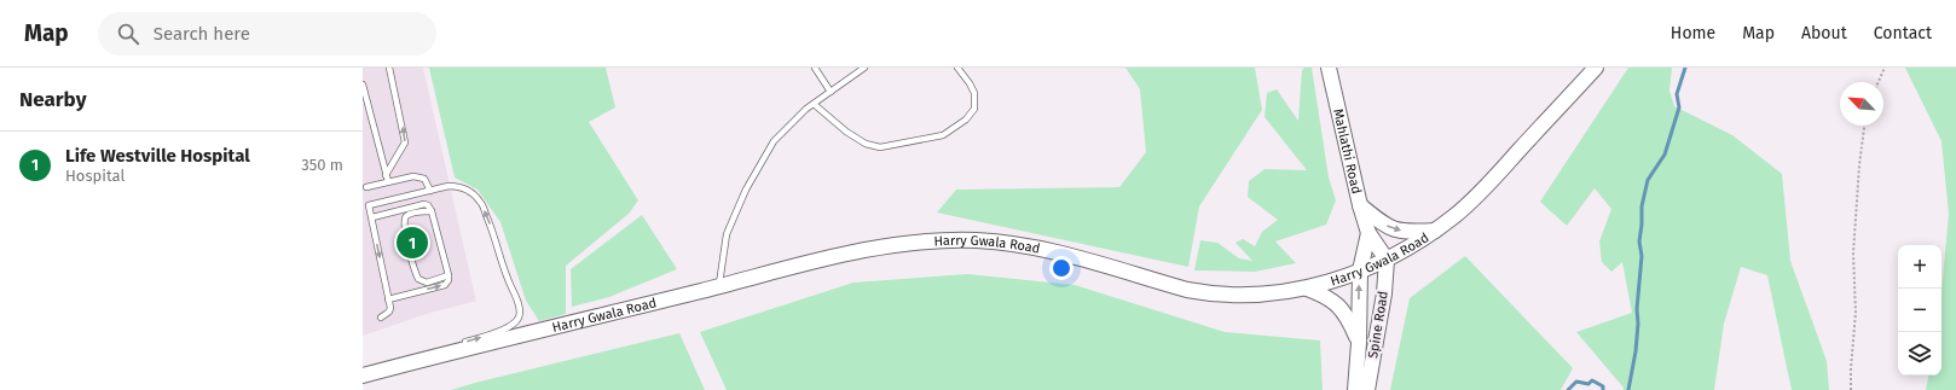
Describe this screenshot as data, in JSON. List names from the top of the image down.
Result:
{
  "streets": {
    "main road": ["Mahlathi Road", "Harry Gwala Road", "Spine Road"]
  },
  "crossings": [
    ["Mahlathi Road", "Harry Gwala Road"],
    ["Mahlathi Road", "Spine Road"],
    ["Harry Gwala Road", "Spine Road"]
  ],
  "north": "top left",
  "page": {
    "header": "Map",
    "search": "Search here",
    "nav": [
      "Home",
      "Map",
      "About",
      "Contact"
    ],
    "heading": "Nearby",
    "list": [
      {
        "mark": "1",
        "name": "Life Westville Hospital",
        "note": "Hospital",
        "value": "350 m"
      }
    ],
    "pins": "1",
    "map_buttons": ["+", "−"]
  }
}
